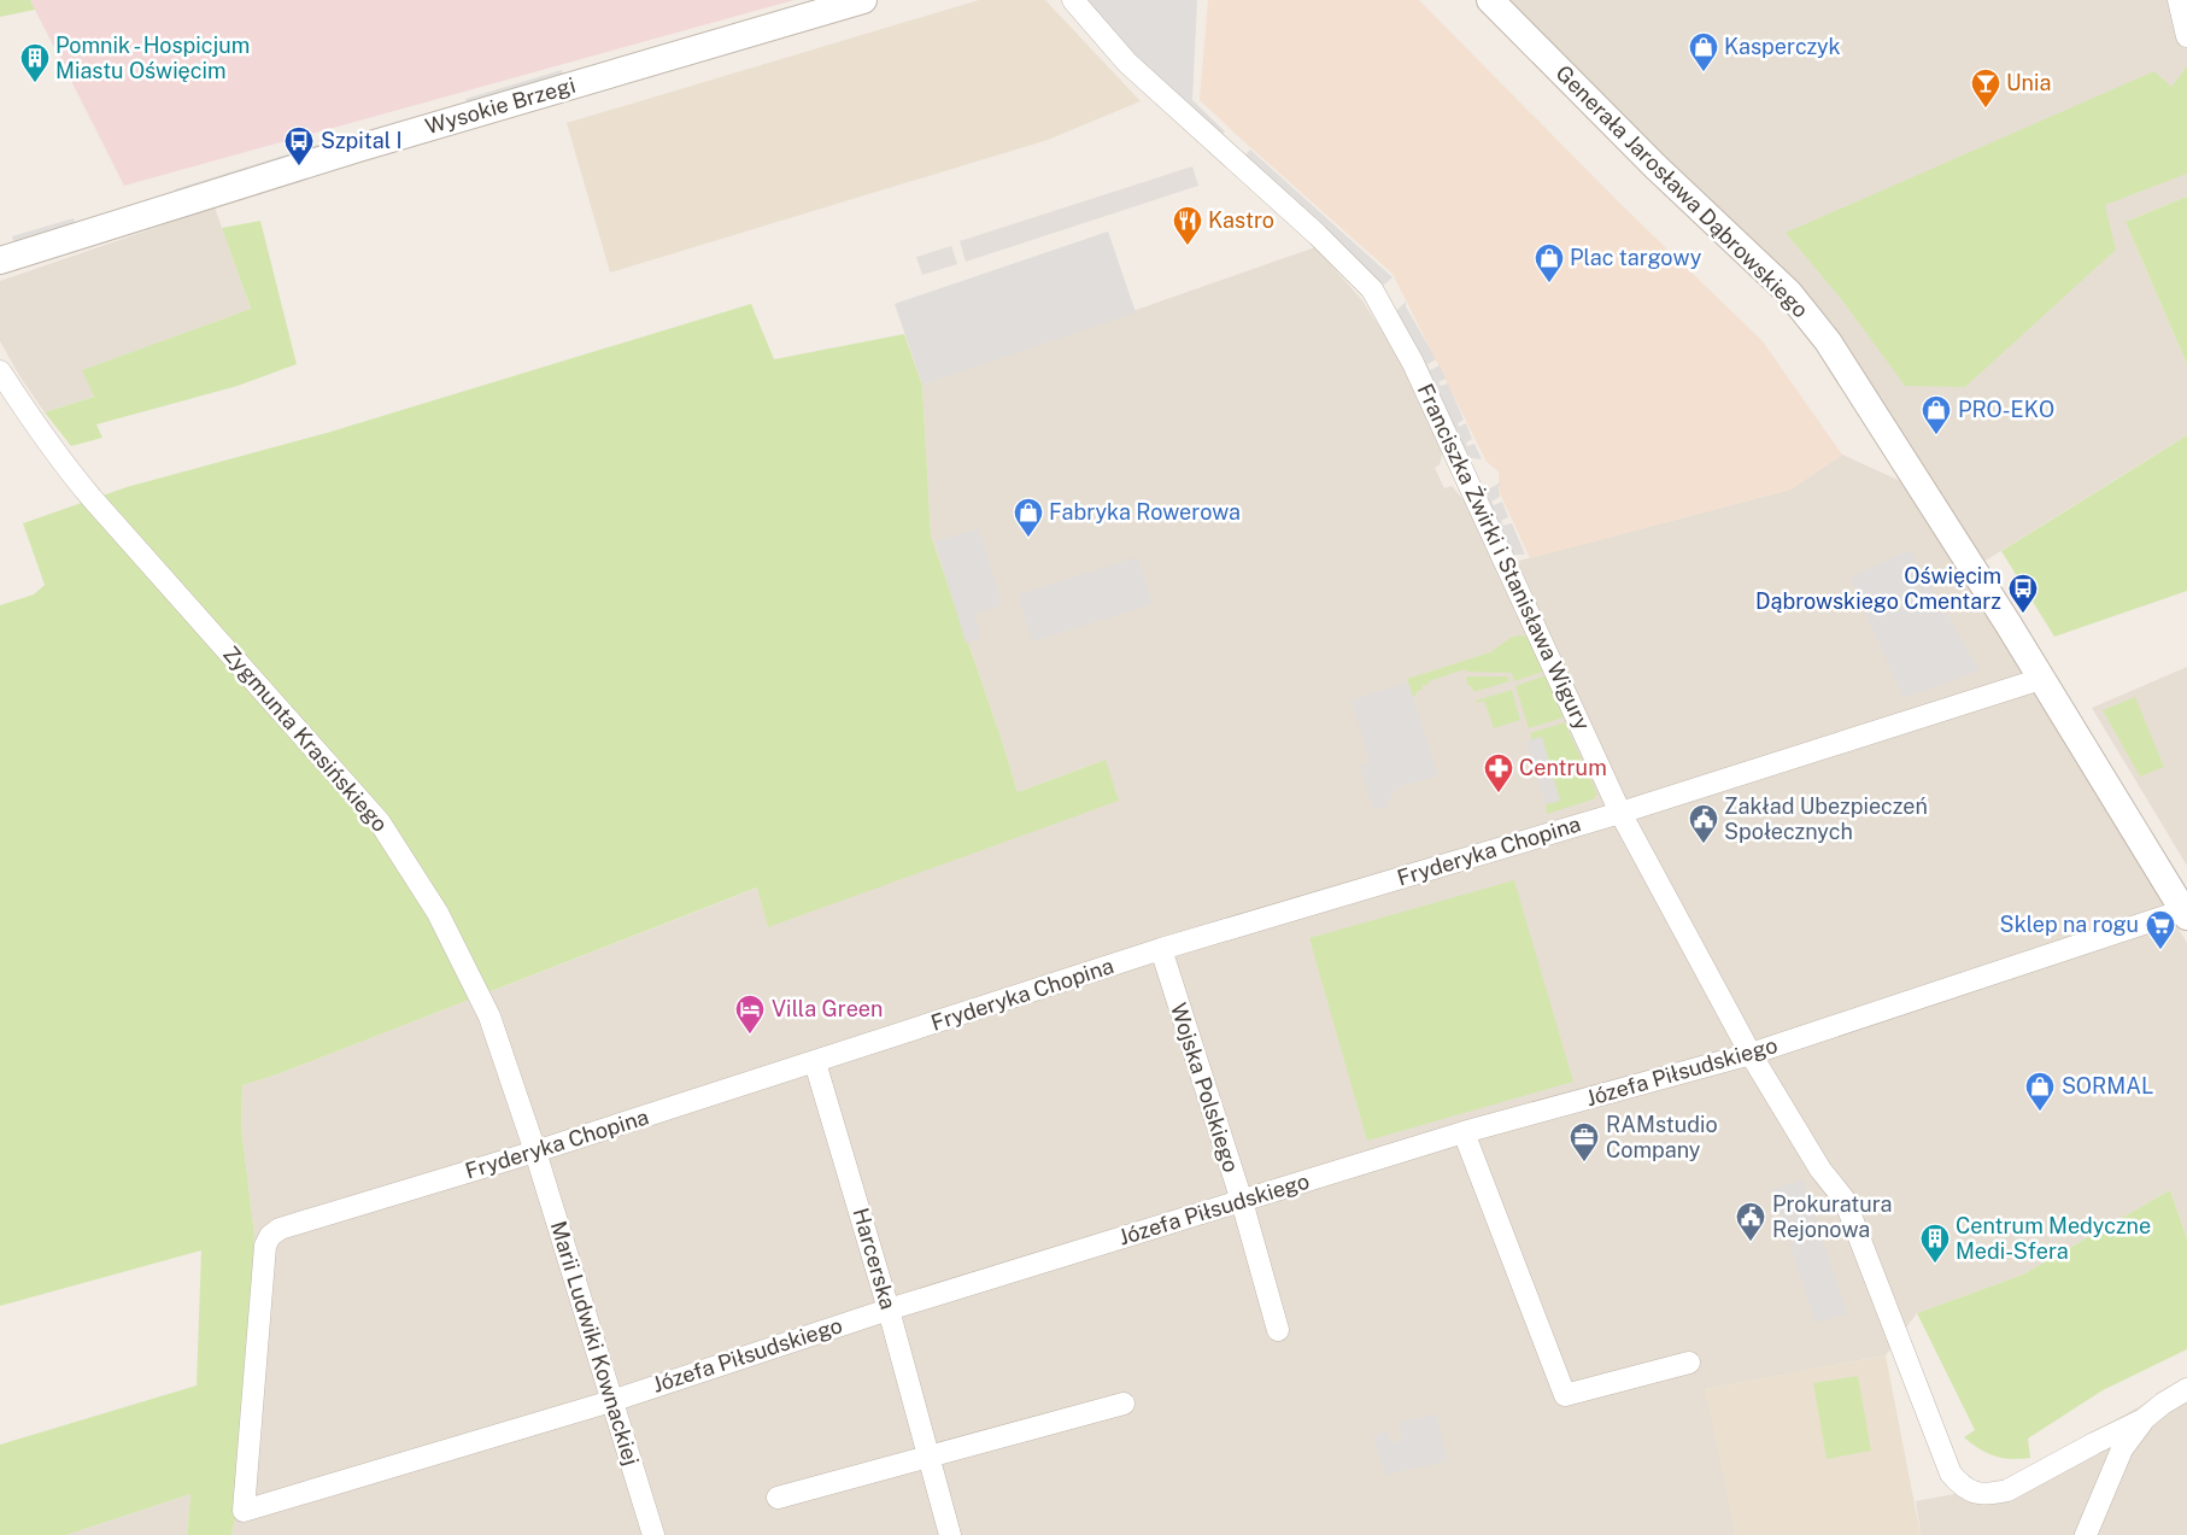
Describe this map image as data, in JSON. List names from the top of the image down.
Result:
{
  "streets": {
    "street": [
      "Wysokie Brzegi",
      "Generała Jarosława Dąbrowskiego",
      "Franciszka Żwirki i Stanisława Wigury",
      "Zygmunta Krasińskiego",
      "Fryderyka Chopina",
      "Józefa Piłsudskiego",
      "Wojska Polskiego",
      "Harcerska",
      "Marii Ludwiki Kownackiej"
    ]
  },
  "crossings": [
    ["Generała Jarosława Dąbrowskiego", "Fryderyka Chopina"],
    ["Generała Jarosława Dąbrowskiego", "Józefa Piłsudskiego"],
    ["Franciszka Żwirki i Stanisława Wigury", "Fryderyka Chopina"],
    ["Franciszka Żwirki i Stanisława Wigury", "Józefa Piłsudskiego"],
    ["Zygmunta Krasińskiego", "Fryderyka Chopina"],
    ["Zygmunta Krasińskiego", "Marii Ludwiki Kownackiej"],
    ["Fryderyka Chopina", "Józefa Piłsudskiego"],
    ["Fryderyka Chopina", "Wojska Polskiego"],
    ["Fryderyka Chopina", "Harcerska"],
    ["Fryderyka Chopina", "Marii Ludwiki Kownackiej"],
    ["Józefa Piłsudskiego", "Wojska Polskiego"],
    ["Józefa Piłsudskiego", "Harcerska"],
    ["Józefa Piłsudskiego", "Marii Ludwiki Kownackiej"]
  ],
  "places": {
    "shop": [
      "Kasperczyk",
      "Plac targowy",
      "PRO-EKO",
      "Fabryka Rowerowa",
      "SORMAL"
    ],
    "building": ["Pomnik - Hospicjum Miastu Oświęcim", "Centrum Medyczne Medi-Sfera"],
    "bar": ["Unia"],
    "bus stop": ["Szpital I", "Oświęcim Dąbrowskiego Cmentarz"],
    "restaurant": ["Kastro"],
    "pharmacy": ["Centrum"],
    "public building": ["Zakład Ubezpieczeń Społecznych", "Prokuratura Rejonowa"],
    "supermarket": ["Sklep na rogu"],
    "hotel": ["Villa Green"],
    "office": ["RAMstudio Company"]
  }
}
